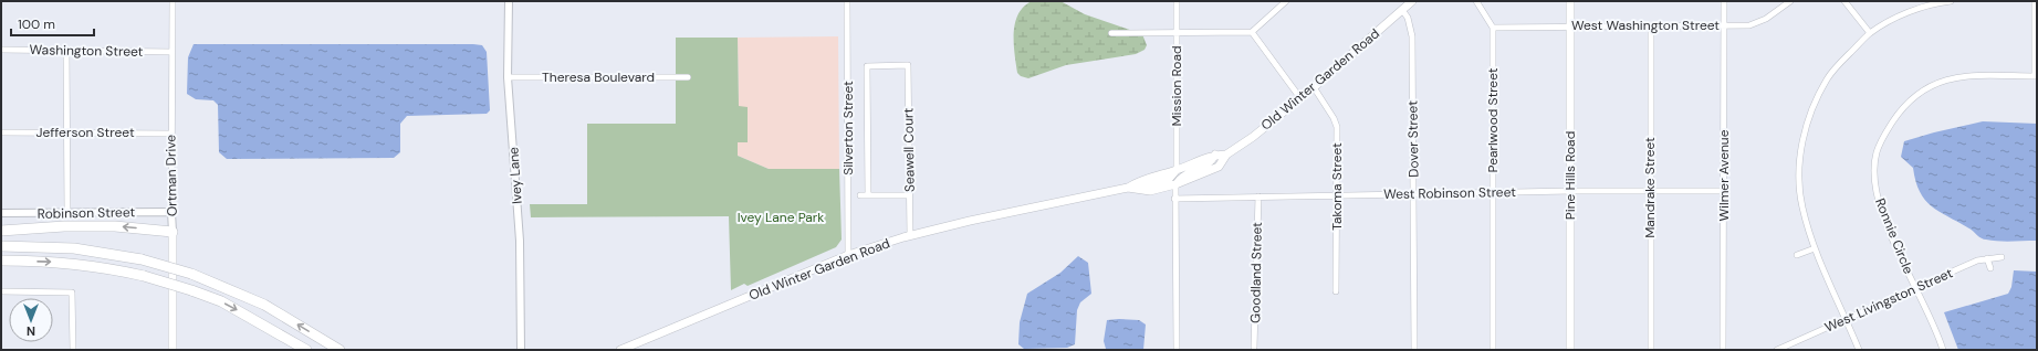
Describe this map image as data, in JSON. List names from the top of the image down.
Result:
{
  "streets": {
    "main road": ["Old Winter Garden Road", "Ortman Drive", "Pine Hills Road"],
    "street": [
      "West Washington Street",
      "Washington Street",
      "Theresa Boulevard",
      "Mission Road",
      "Pearlwood Street",
      "Silverton Street",
      "Jefferson Street",
      "Dover Street",
      "Seawell Court",
      "Ivey Lane",
      "Wilmer Avenue",
      "Takoma Street",
      "Mandrake Street",
      "West Robinson Street",
      "Robinson Street",
      "Ronnie Circle",
      "Goodland Street",
      "West Livingston Street"
    ]
  },
  "crossings": [
    ["West Washington Street", "Pearlwood Street"],
    ["West Washington Street", "Pine Hills Road"],
    ["West Washington Street", "Wilmer Avenue"],
    ["West Washington Street", "Mandrake Street"],
    ["Washington Street", "Ortman Drive"],
    ["Theresa Boulevard", "Ivey Lane"],
    ["Old Winter Garden Road", "Mission Road"],
    ["Old Winter Garden Road", "Silverton Street"],
    ["Old Winter Garden Road", "Dover Street"],
    ["Old Winter Garden Road", "Seawell Court"],
    ["Old Winter Garden Road", "Takoma Street"],
    ["Pearlwood Street", "West Robinson Street"],
    ["Jefferson Street", "Ortman Drive"],
    ["Dover Street", "West Robinson Street"],
    ["Ortman Drive", "Robinson Street"],
    ["Pine Hills Road", "West Robinson Street"],
    ["Wilmer Avenue", "West Robinson Street"],
    ["Takoma Street", "West Robinson Street"],
    ["Mandrake Street", "West Robinson Street"],
    ["West Robinson Street", "Goodland Street"],
    ["Ronnie Circle", "West Livingston Street"]
  ],
  "parks": ["Ivey Lane Park"],
  "scale_bar": "100 m",
  "north": "bottom"
}
